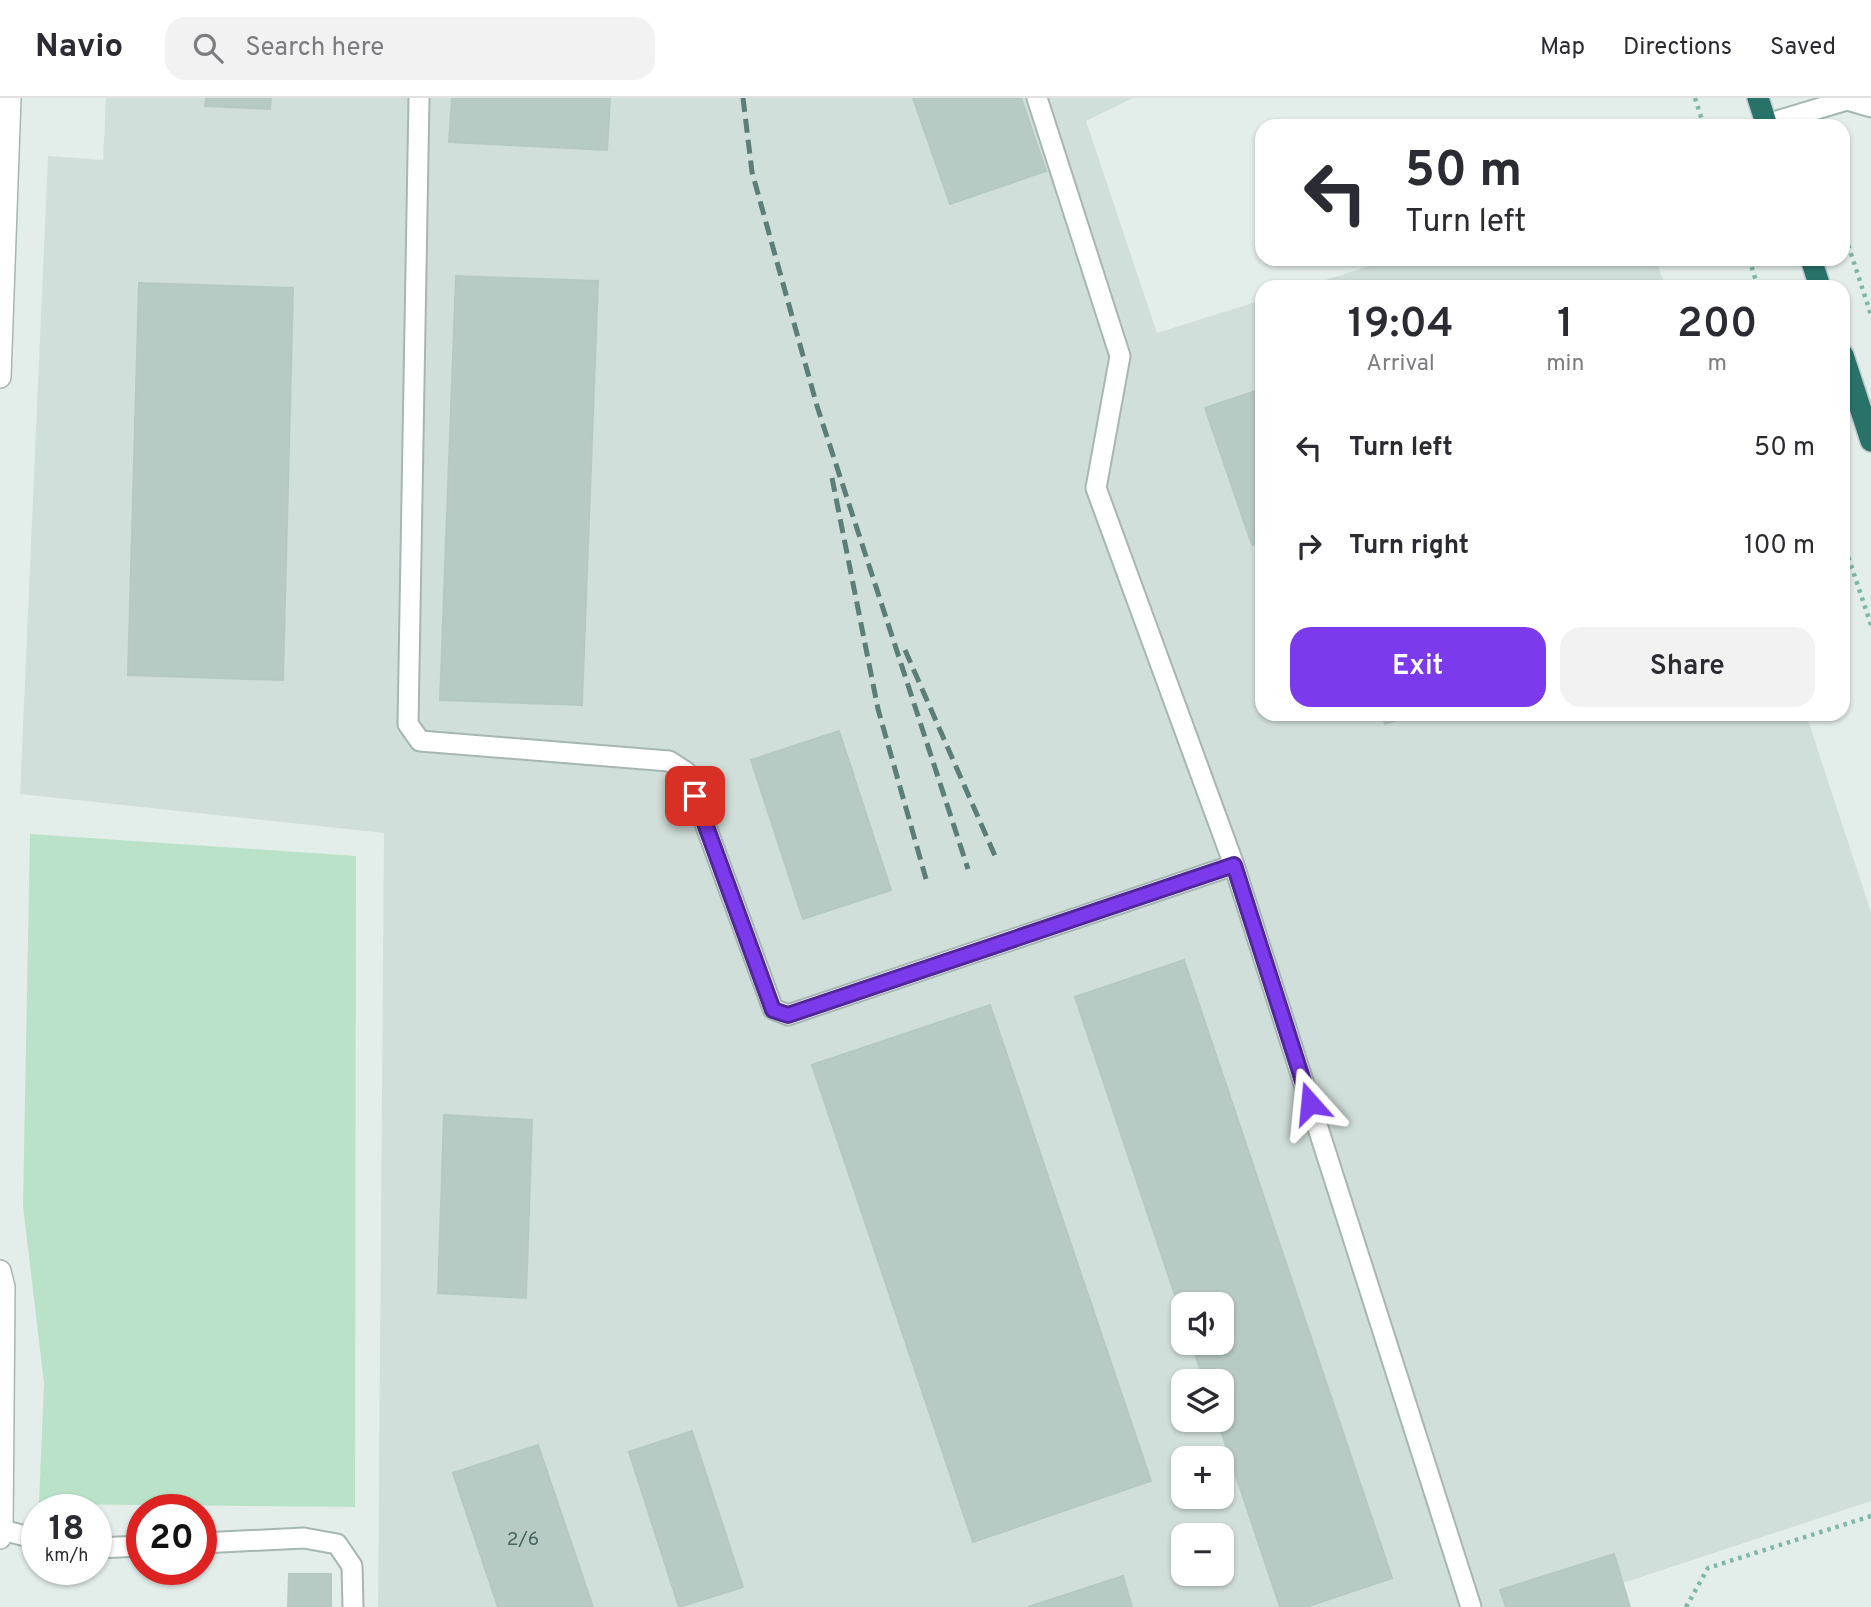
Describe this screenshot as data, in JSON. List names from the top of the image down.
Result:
{
  "house_numbers": ["2/6"],
  "page": {
    "header": "Navio",
    "search": "Search here",
    "nav": ["Map", "Directions", "Saved"],
    "turn": ["50 m", "Turn left"],
    "eta": [
      "19:04",
      "Arrival",
      "1",
      "min",
      "200",
      "m"
    ],
    "list": [
      {
        "name": "Turn left",
        "value": "50 m"
      },
      {
        "name": "Turn right",
        "value": "100 m"
      }
    ],
    "buttons": ["Exit", "Share"],
    "map_buttons": ["+", "−"],
    "speed": "18 km/h",
    "limit": "20"
  }
}
